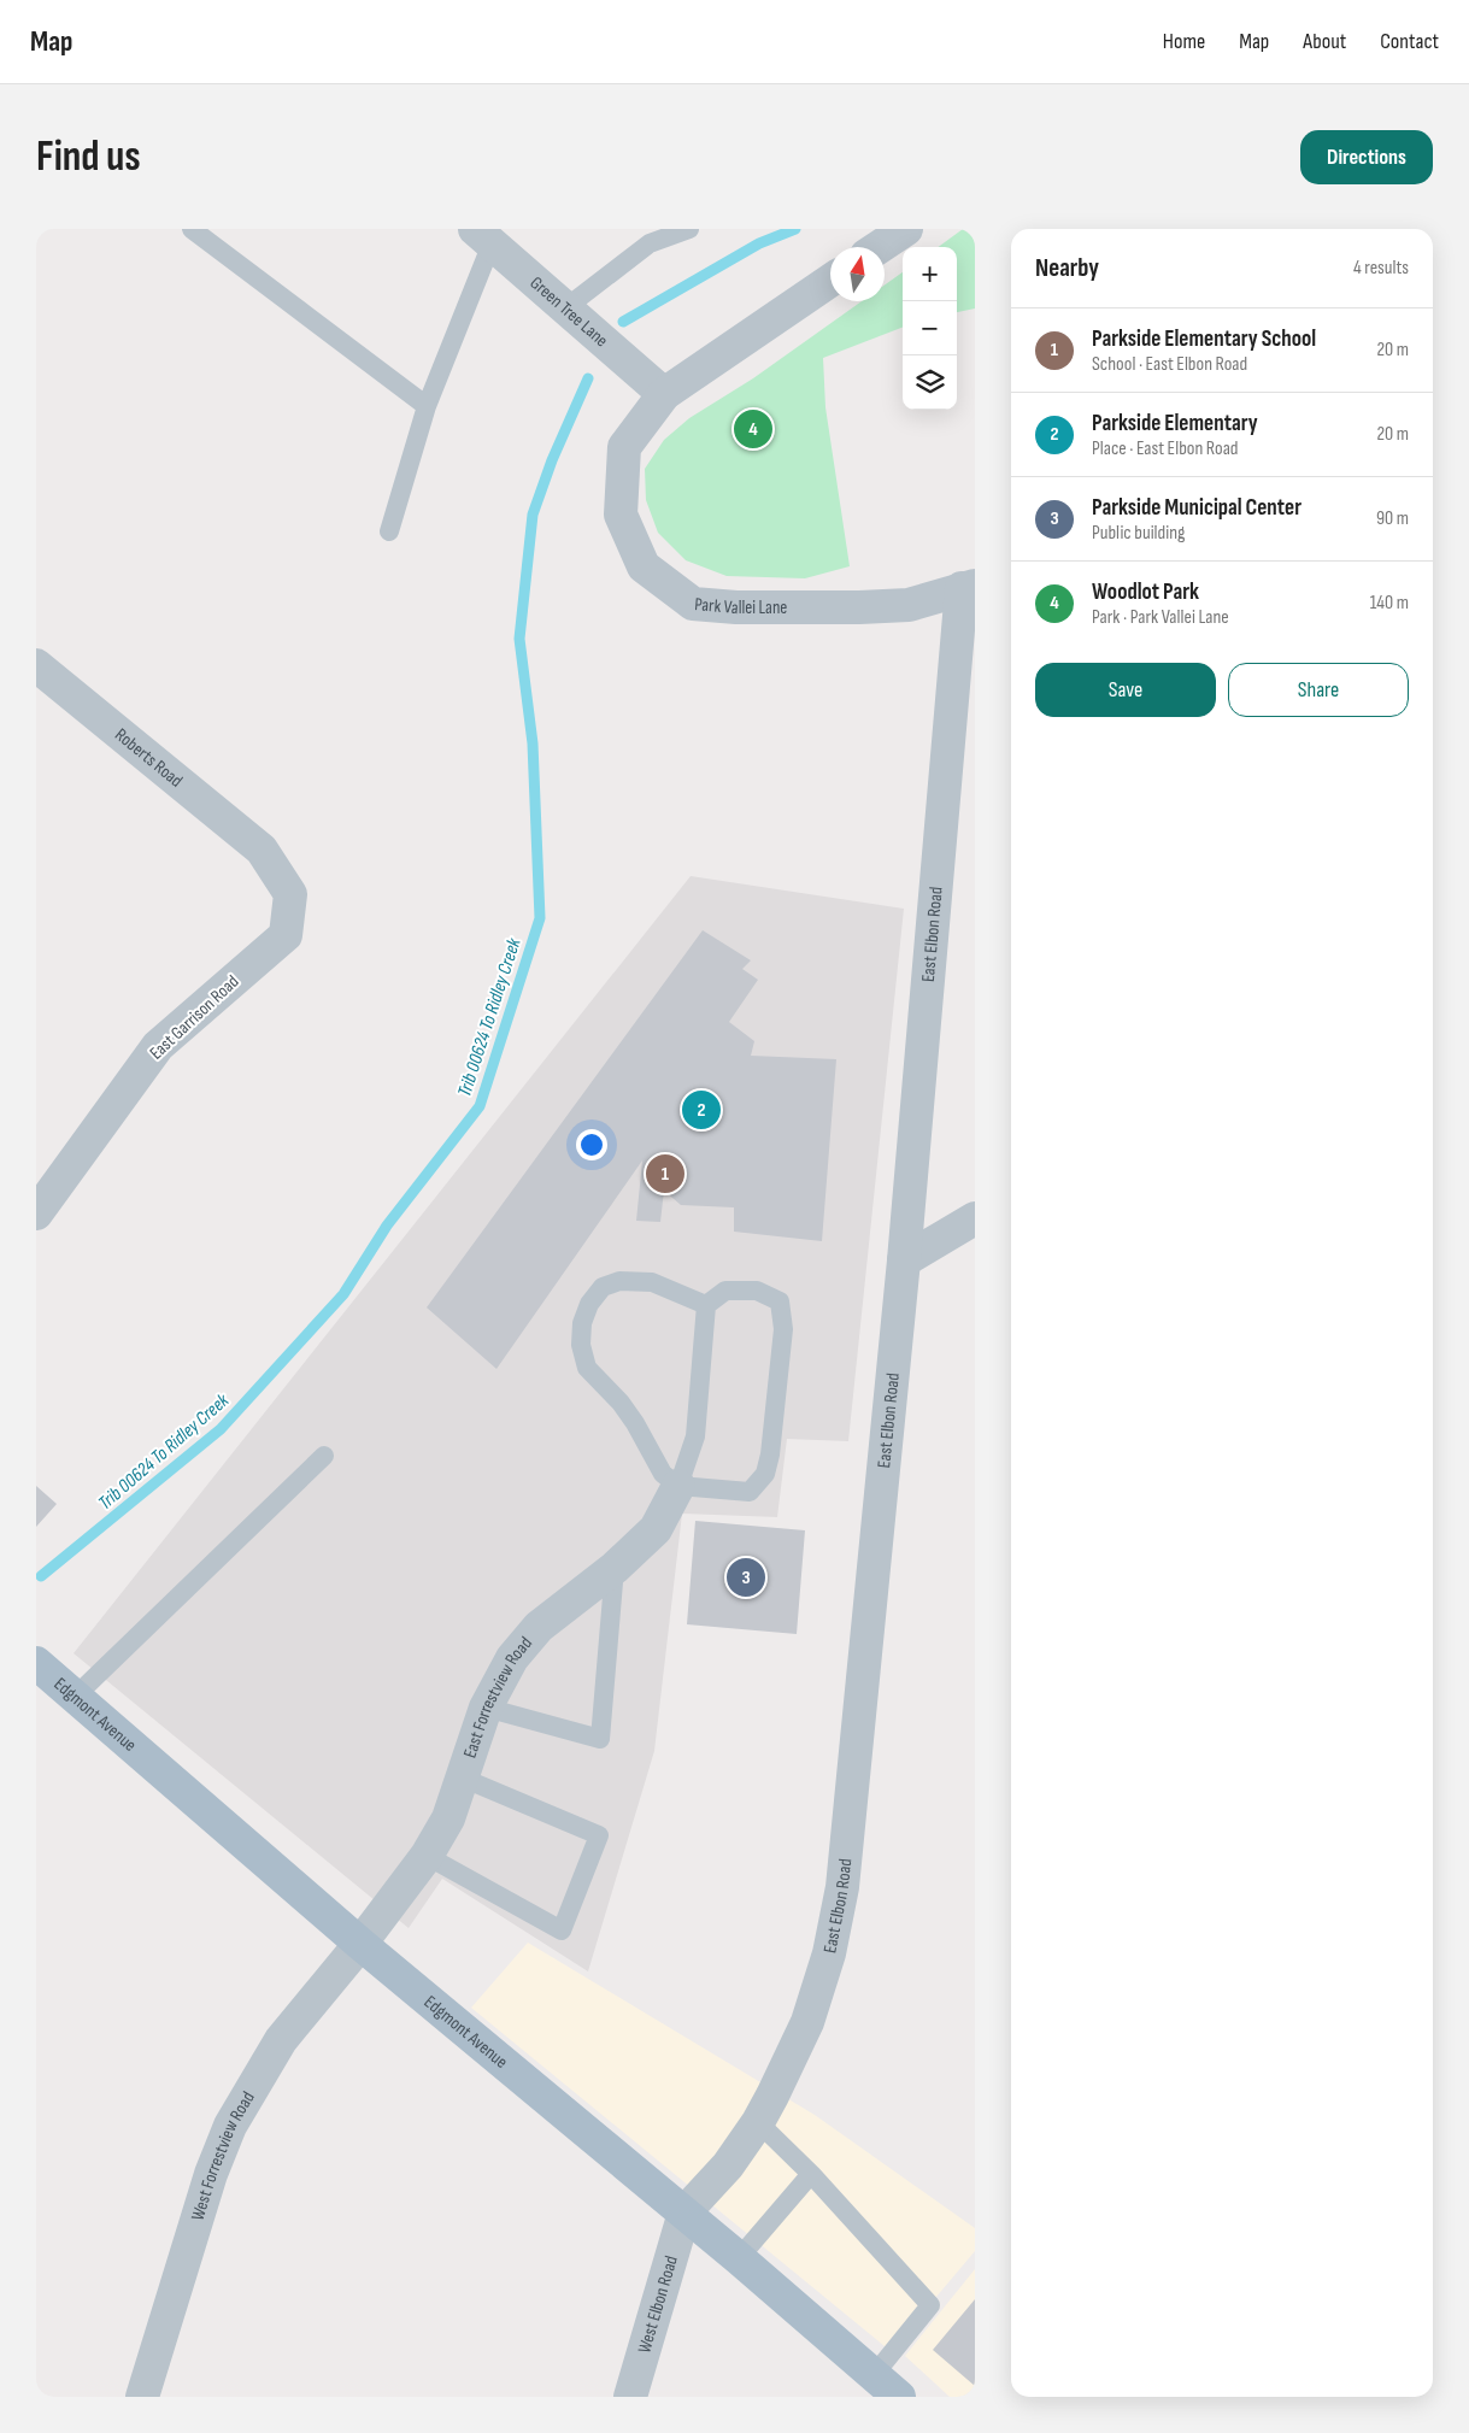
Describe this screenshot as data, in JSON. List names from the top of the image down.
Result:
{
  "streets": {
    "main road": ["Edgmont Avenue"],
    "street": [
      "Green Tree Lane",
      "Park Vallei Lane",
      "Roberts Road",
      "East Elbon Road",
      "East Garrison Road",
      "East Forrestview Road",
      "West Forrestview Road",
      "West Elbon Road"
    ]
  },
  "crossings": [
    ["Green Tree Lane", "Park Vallei Lane"],
    ["Park Vallei Lane", "East Elbon Road"],
    ["Roberts Road", "East Garrison Road"],
    ["East Elbon Road", "Edgmont Avenue"],
    ["East Elbon Road", "West Elbon Road"],
    ["East Forrestview Road", "Edgmont Avenue"],
    ["East Forrestview Road", "West Forrestview Road"],
    ["Edgmont Avenue", "West Forrestview Road"],
    ["Edgmont Avenue", "West Elbon Road"]
  ],
  "water": ["Trib 00624 To Ridley Creek"],
  "north": "top",
  "page": {
    "header": "Map",
    "nav": [
      "Home",
      "Map",
      "About",
      "Contact"
    ],
    "buttons": [
      "Directions",
      ["Save", "Share"]
    ],
    "title": "Find us",
    "heading": ["Nearby", "4 results"],
    "map_buttons": ["+", "−"],
    "list": [
      {
        "mark": "1",
        "name": "Parkside Elementary School",
        "note": "School · East Elbon Road",
        "value": "20 m"
      },
      {
        "mark": "2",
        "name": "Parkside Elementary",
        "note": "Place · East Elbon Road",
        "value": "20 m"
      },
      {
        "mark": "3",
        "name": "Parkside Municipal Center",
        "note": "Public building",
        "value": "90 m"
      },
      {
        "mark": "4",
        "name": "Woodlot Park",
        "note": "Park · Park Vallei Lane",
        "value": "140 m"
      }
    ],
    "pins": [
      "4",
      "2",
      "1",
      "3"
    ]
  }
}
